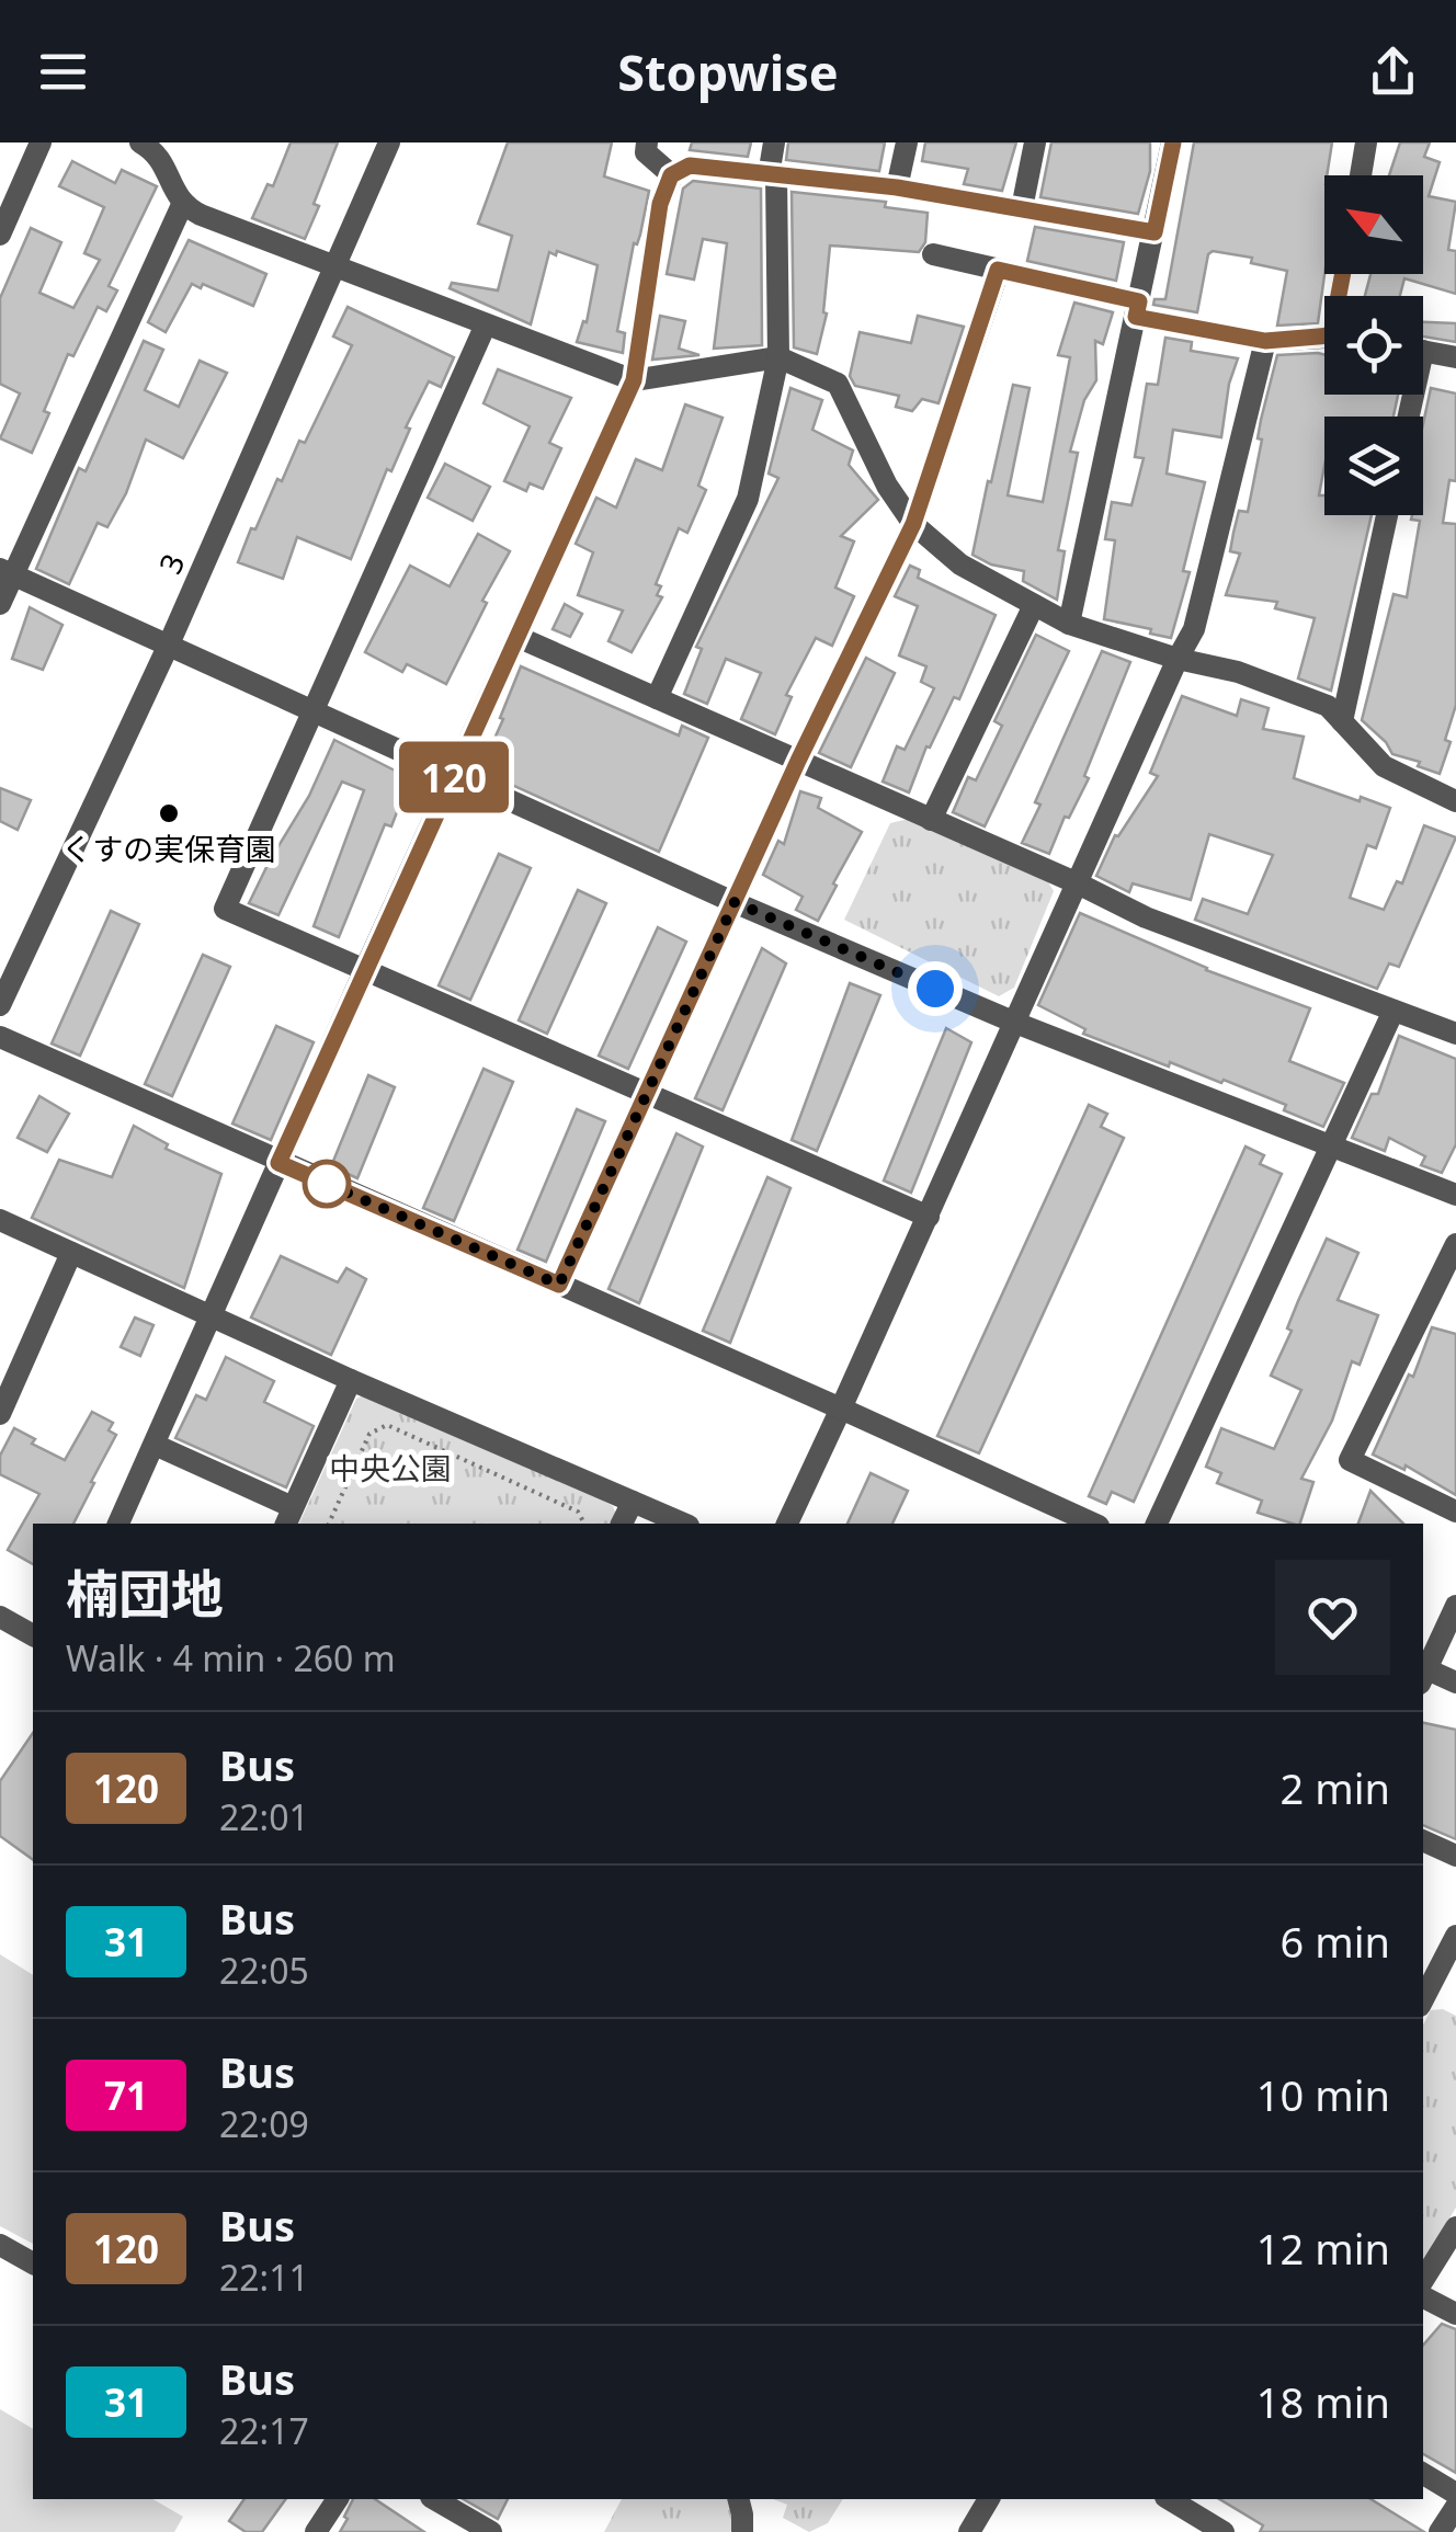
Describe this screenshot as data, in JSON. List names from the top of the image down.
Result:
{
  "streets": {
    "street": ["3"]
  },
  "parks": ["中央公園"],
  "places": ["くすの実保育園"],
  "lines": ["bus line 120"],
  "north": "top left",
  "page": {
    "header": "Stopwise",
    "on_map": "120",
    "heading": ["楠団地", "Walk · 4 min · 260 m"],
    "list": [
      {
        "mark": "120",
        "name": "Bus",
        "note": "22:01",
        "value": "2 min"
      },
      {
        "mark": "31",
        "name": "Bus",
        "note": "22:05",
        "value": "6 min"
      },
      {
        "mark": "71",
        "name": "Bus",
        "note": "22:09",
        "value": "10 min"
      },
      {
        "mark": "120",
        "name": "Bus",
        "note": "22:11",
        "value": "12 min"
      },
      {
        "mark": "31",
        "name": "Bus",
        "note": "22:17",
        "value": "18 min"
      }
    ]
  }
}
